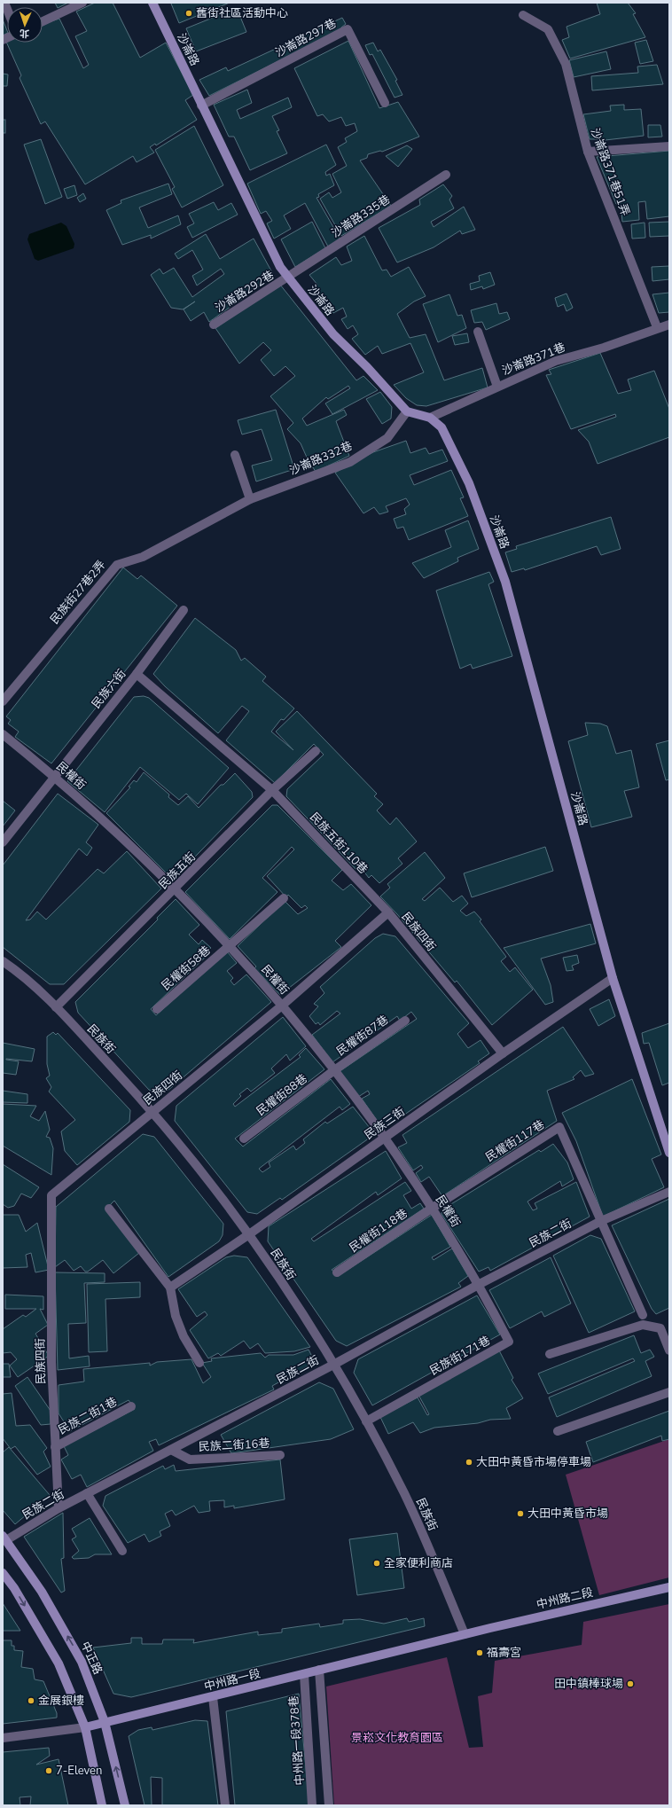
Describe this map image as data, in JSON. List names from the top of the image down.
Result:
{
  "streets": {
    "street": [
      "沙崙路297巷",
      "沙崙路",
      "沙崙路371巷51弄",
      "沙崙路335巷",
      "沙崙路292巷",
      "沙崙路371巷",
      "沙崙路332巷",
      "民族街27巷2弄",
      "民族六街",
      "民權街",
      "民族五街110巷",
      "民族五街",
      "民族四街",
      "民權街58巷",
      "民權街87巷",
      "民族街",
      "民權街88巷",
      "民族三街",
      "民權街117巷",
      "民權街118巷",
      "民族二街",
      "民族街171巷",
      "民族二街1巷",
      "民族二街16巷",
      "中州路二段",
      "中正路",
      "中州路一段",
      "中州路一段378巷"
    ]
  },
  "crossings": [
    ["沙崙路297巷", "沙崙路"],
    ["沙崙路", "沙崙路335巷"],
    ["沙崙路", "沙崙路292巷"],
    ["沙崙路", "沙崙路371巷"],
    ["沙崙路", "沙崙路332巷"],
    ["沙崙路", "民族三街"],
    ["沙崙路371巷51弄", "沙崙路371巷"],
    ["沙崙路335巷", "沙崙路292巷"],
    ["沙崙路332巷", "民族街27巷2弄"],
    ["民族六街", "民權街"],
    ["民族六街", "民族五街110巷"],
    ["民族六街", "民族五街"],
    ["民權街", "民族五街"],
    ["民權街", "民族四街"],
    ["民權街", "民權街58巷"],
    ["民權街", "民權街87巷"],
    ["民權街", "民權街88巷"],
    ["民權街", "民族三街"],
    ["民權街", "民權街117巷"],
    ["民權街", "民權街118巷"],
    ["民權街", "民族二街"],
    ["民權街", "民族街171巷"],
    ["民族五街110巷", "民族五街"],
    ["民族五街110巷", "民族四街"],
    ["民族五街", "民族街"],
    ["民族四街", "民族街"],
    ["民族四街", "民族三街"],
    ["民族四街", "民族二街"],
    ["民族四街", "民族二街1巷"],
    ["民權街87巷", "民權街88巷"],
    ["民族街", "民族三街"],
    ["民族街", "民族二街"],
    ["民族街", "民族街171巷"],
    ["民族街", "中州路二段"],
    ["民族街", "中州路一段"],
    ["民權街117巷", "民權街118巷"],
    ["民權街117巷", "民族二街"],
    ["民族二街", "民族街171巷"],
    ["民族二街", "民族二街16巷"],
    ["民族二街", "中正路"],
    ["中州路二段", "中州路一段"],
    ["中正路", "中州路一段"],
    ["中州路一段", "中州路一段378巷"]
  ],
  "parks": ["景崧文化教育園區"],
  "places": [
    "舊街社區活動中心",
    "大田中黃昏市場停車場",
    "大田中黃昏市場",
    "全家便利商店",
    "福壽宮",
    "田中鎮棒球場",
    "金展銀樓",
    "7-Eleven"
  ],
  "north": "bottom"
}
